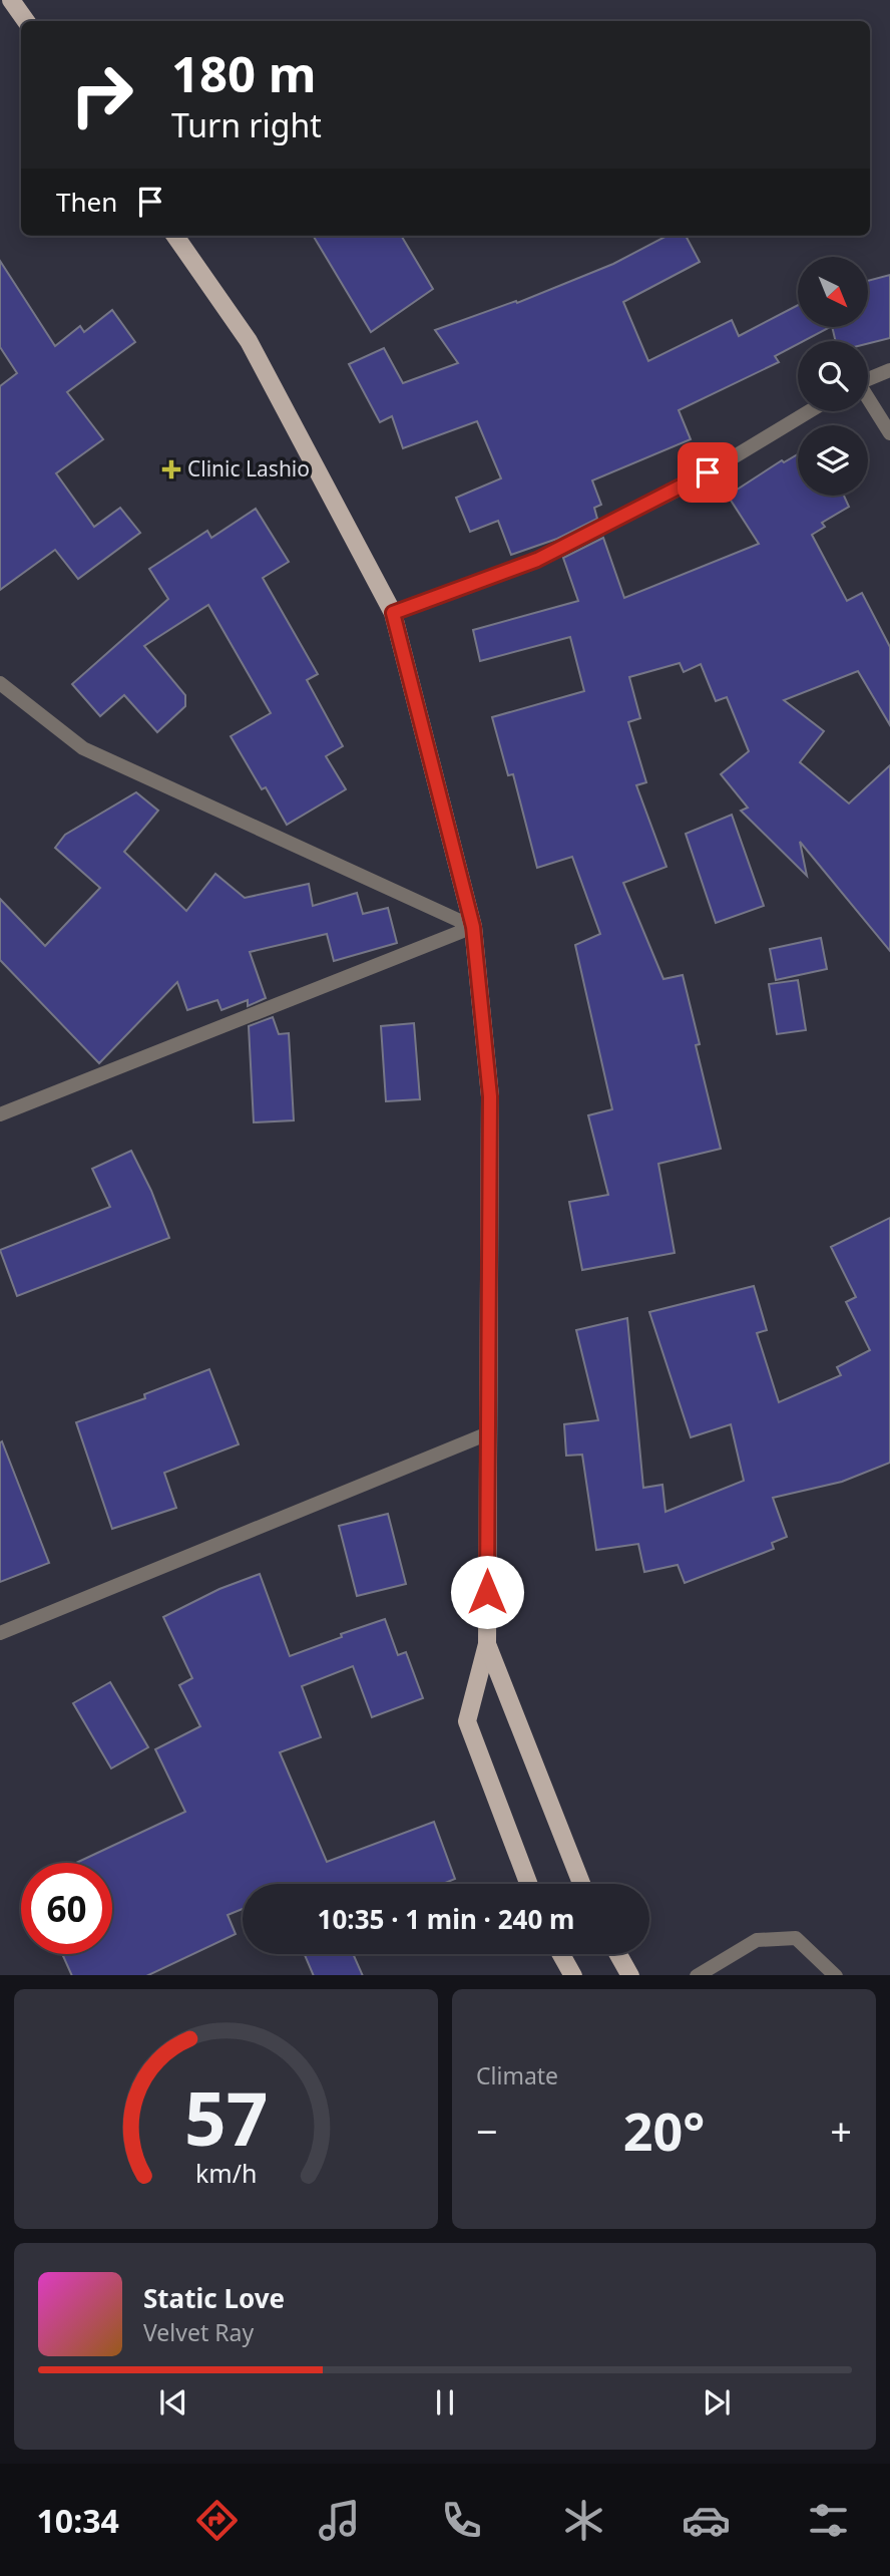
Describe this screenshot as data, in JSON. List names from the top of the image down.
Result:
{
  "places": {
    "health": ["Clinic Lashio"]
  },
  "north": "bottom right",
  "page": {
    "turn": ["180 m", "Turn right"],
    "then": "Then",
    "limit": "60",
    "trip": "10:35 · 1 min · 240 m",
    "tile": "Climate",
    "heat": ["−", "20°", "+"],
    "song": ["Static Love", "Velvet Ray"],
    "tabs": "10:34",
    "gauge": ["57", "km/h"]
  }
}
